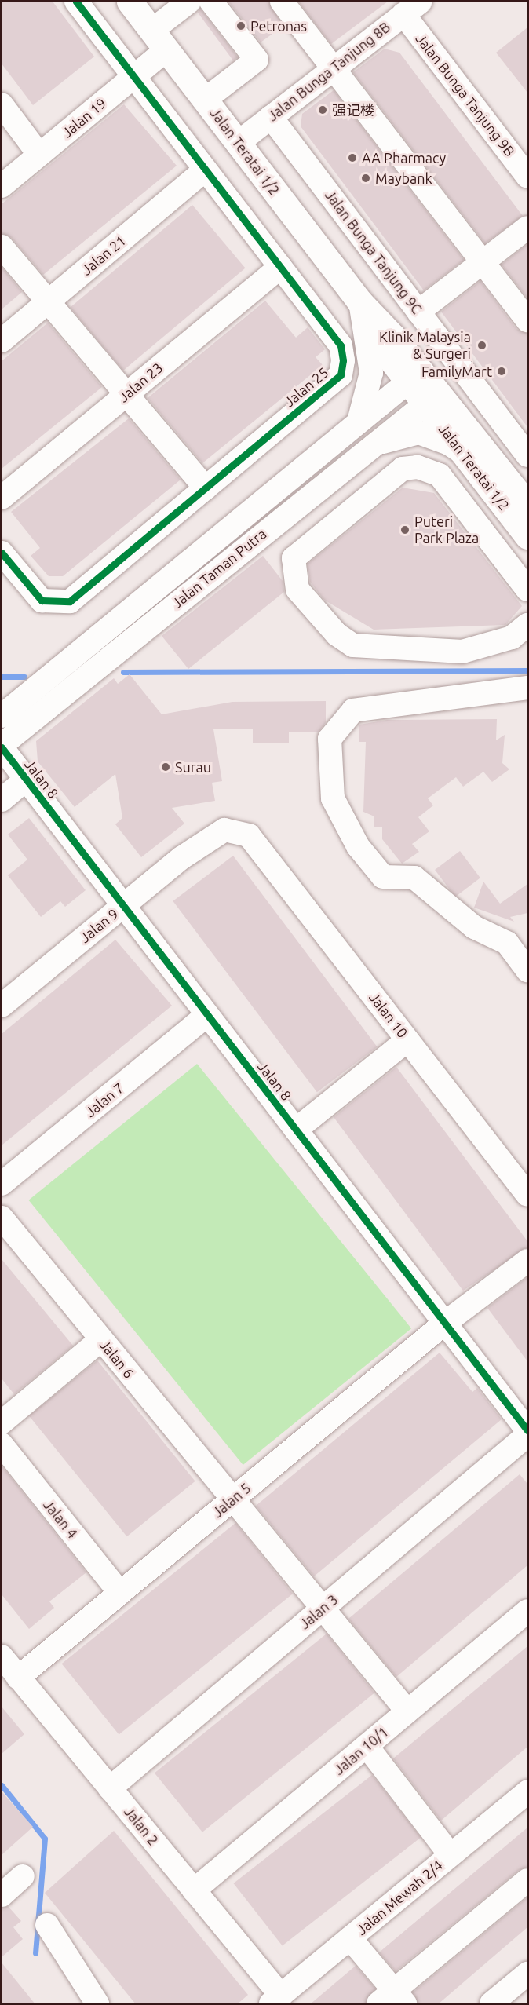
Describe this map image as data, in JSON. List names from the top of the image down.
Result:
{
  "streets": {
    "main road": ["Jalan Teratai 1/2"],
    "street": [
      "Jalan Bunga Tanjung 8B",
      "Jalan Bunga Tanjung 9B",
      "Jalan 19",
      "Jalan Bunga Tanjung 9C",
      "Jalan 21",
      "Jalan 23",
      "Jalan 25",
      "Jalan Taman Putra",
      "Jalan 8",
      "Jalan 9",
      "Jalan 10",
      "Jalan 7",
      "Jalan 6",
      "Jalan 5",
      "Jalan 4",
      "Jalan 3",
      "Jalan 10/1",
      "Jalan 2",
      "Jalan Mewah 2/4"
    ]
  },
  "crossings": [
    ["Jalan Bunga Tanjung 8B", "Jalan Bunga Tanjung 9B"],
    ["Jalan Bunga Tanjung 8B", "Jalan Teratai 1/2"],
    ["Jalan Bunga Tanjung 8B", "Jalan Bunga Tanjung 9C"],
    ["Jalan 19", "Jalan Teratai 1/2"],
    ["Jalan 19", "Jalan 25"],
    ["Jalan Teratai 1/2", "Jalan Taman Putra"],
    ["Jalan 21", "Jalan 25"],
    ["Jalan 23", "Jalan 25"],
    ["Jalan Taman Putra", "Jalan 8"],
    ["Jalan 8", "Jalan 9"],
    ["Jalan 8", "Jalan 7"],
    ["Jalan 8", "Jalan 5"],
    ["Jalan 9", "Jalan 10"],
    ["Jalan 6", "Jalan 5"],
    ["Jalan 6", "Jalan 3"],
    ["Jalan 6", "Jalan 10/1"],
    ["Jalan 5", "Jalan 4"],
    ["Jalan 5", "Jalan 2"],
    ["Jalan 3", "Jalan 2"],
    ["Jalan 10/1", "Jalan 2"],
    ["Jalan 2", "Jalan Mewah 2/4"]
  ],
  "places": [
    "Petronas",
    "强记楼",
    "AA Pharmacy",
    "Maybank",
    "Klinik Malaysia & Surgeri",
    "FamilyMart",
    "Puteri Park Plaza",
    "Surau"
  ]
}
